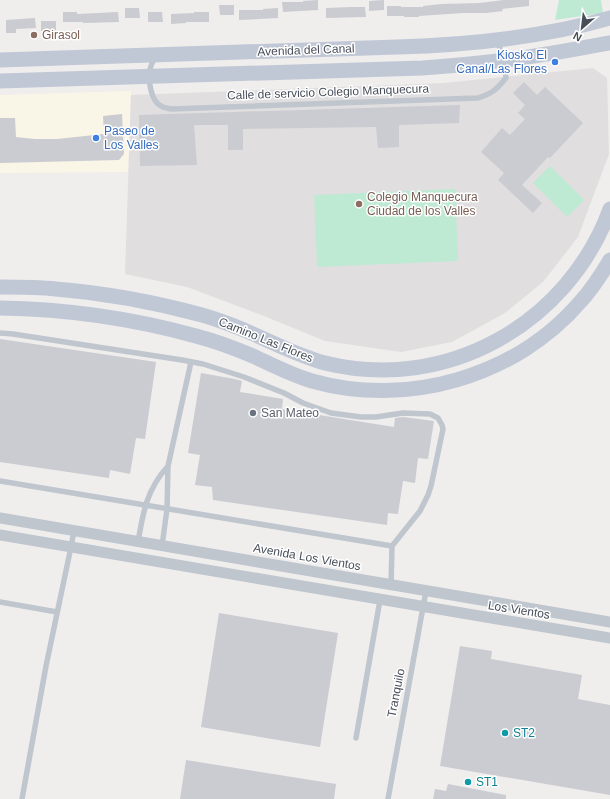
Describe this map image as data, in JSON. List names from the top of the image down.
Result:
{
  "streets": {
    "street": [
      "Avenida del Canal",
      "Camino Las Flores",
      "Avenida Los Vientos",
      "Los Vientos"
    ],
    "lane": ["Calle de servicio Colegio Manquecura", "Tranquilo"]
  },
  "crossings": [
    ["Avenida del Canal", "Calle de servicio Colegio Manquecura"],
    ["Avenida Los Vientos", "Tranquilo"],
    ["Los Vientos", "Tranquilo"]
  ],
  "places": [
    "Girasol",
    "Kiosko El Canal/Las Flores",
    "Paseo de Los Valles",
    "Colegio Manquecura Ciudad de los Valles",
    "San Mateo",
    "ST2",
    "ST1"
  ],
  "north": "bottom left"
}
